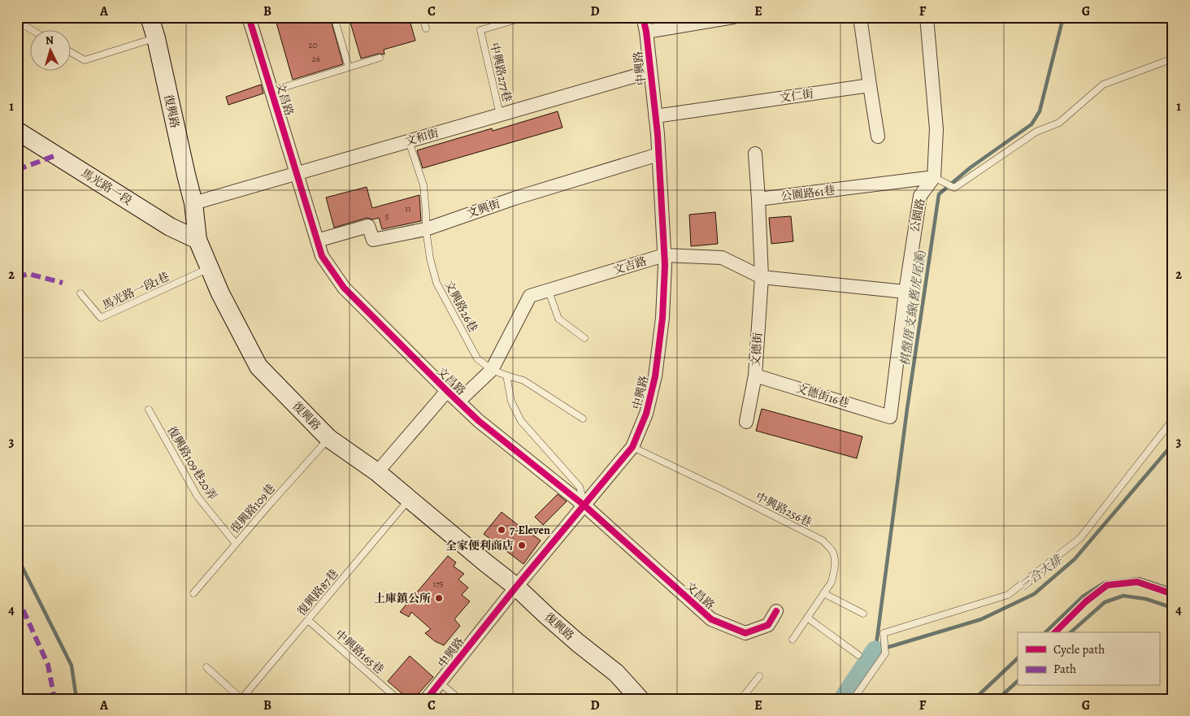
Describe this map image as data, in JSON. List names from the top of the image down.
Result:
{
  "streets": {
    "main road": ["復興路", "馬光路一段"],
    "street": [
      "中興路",
      "文仁街",
      "文昌路",
      "文和街",
      "公園路61巷",
      "文興街",
      "公園路",
      "文吉路",
      "文德街",
      "文德街16巷"
    ],
    "lane": [
      "中興路277巷",
      "馬光路一段1巷",
      "文興路26巷",
      "復興路109巷20弄",
      "復興路109巷",
      "中興路256巷",
      "復興路87巷",
      "中興路165巷"
    ]
  },
  "crossings": [
    ["中興路", "文仁街"],
    ["中興路", "文昌路"],
    ["中興路", "復興路"],
    ["中興路", "文和街"],
    ["中興路", "文興街"],
    ["中興路", "文吉路"],
    ["中興路", "中興路256巷"],
    ["中興路277巷", "文和街"],
    ["文昌路", "文和街"],
    ["文昌路", "文興街"],
    ["文昌路", "文吉路"],
    ["復興路", "文和街"],
    ["復興路", "馬光路一段"],
    ["復興路", "馬光路一段1巷"],
    ["復興路", "復興路109巷"],
    ["復興路", "復興路87巷"],
    ["文和街", "文興路26巷"],
    ["公園路61巷", "公園路"],
    ["文興街", "文興路26巷"],
    ["公園路", "文吉路"],
    ["公園路", "文德街16巷"],
    ["文吉路", "文興路26巷"],
    ["文吉路", "文德街"],
    ["文德街", "文德街16巷"],
    ["復興路109巷20弄", "復興路109巷"],
    ["復興路87巷", "中興路165巷"]
  ],
  "water": ["棋盤厝支線(舊虎尾溪)", "三合大排"],
  "places": ["7-Eleven", "全家便利商店", "土庫鎮公所"],
  "house_numbers": [
    "20",
    "26",
    "11",
    "5",
    "175"
  ],
  "legend": ["Cycle path", "Path"],
  "north": "top",
  "grid": {
    "columns": [
      "A",
      "B",
      "C",
      "D",
      "E",
      "F",
      "G"
    ],
    "rows": [
      "1",
      "2",
      "3",
      "4"
    ]
  }
}
